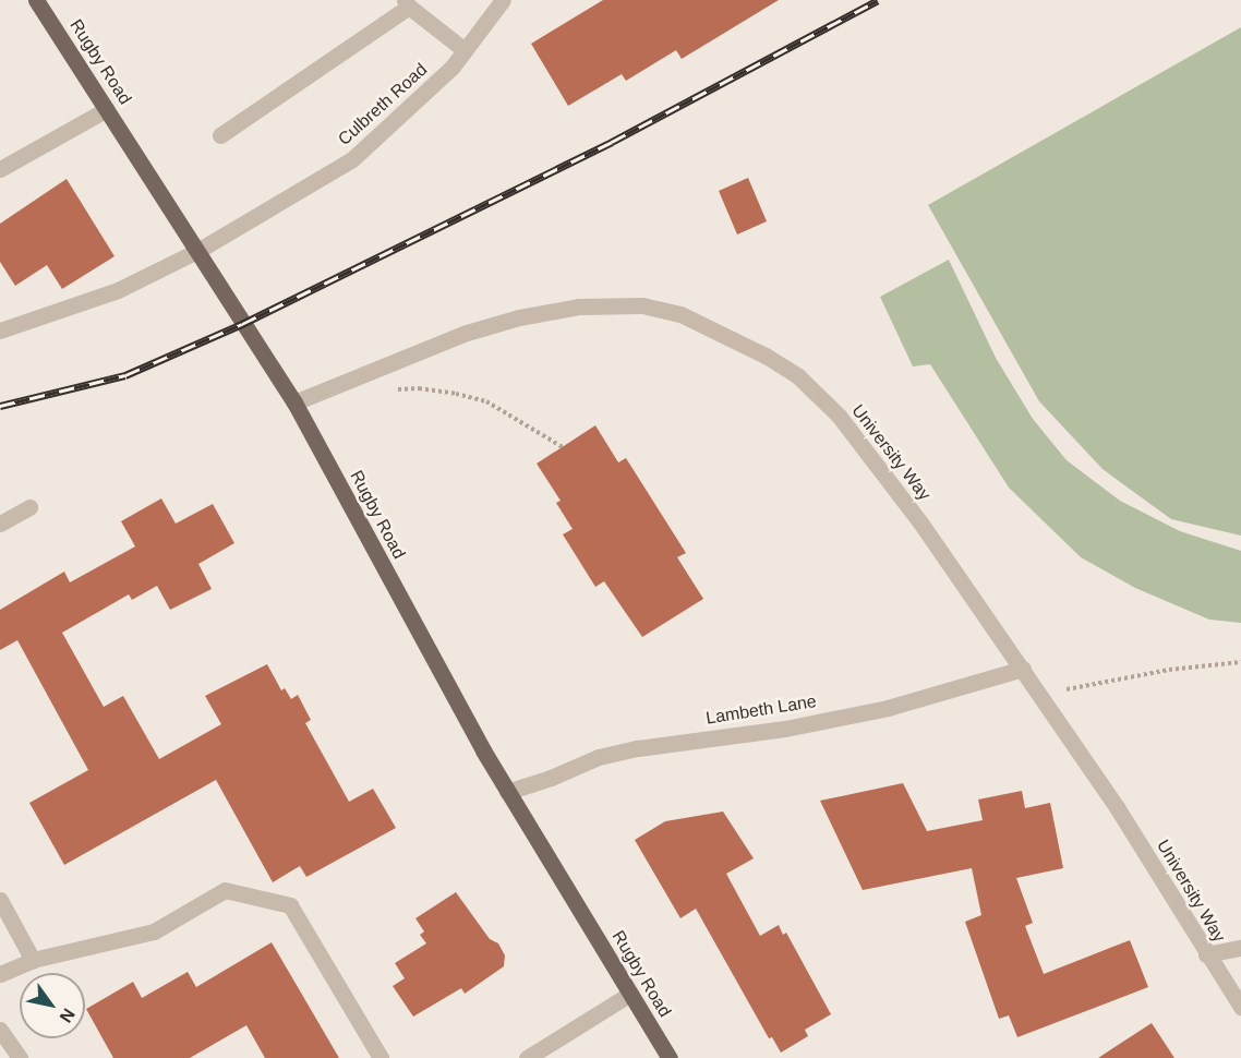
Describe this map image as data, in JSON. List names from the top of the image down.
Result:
{
  "streets": {
    "main road": ["Rugby Road"],
    "street": ["Culbreth Road", "University Way", "Lambeth Lane"]
  },
  "crossings": [
    ["Rugby Road", "Culbreth Road"],
    ["Rugby Road", "University Way"],
    ["Rugby Road", "Lambeth Lane"],
    ["University Way", "Lambeth Lane"]
  ],
  "north": "bottom right"
}
